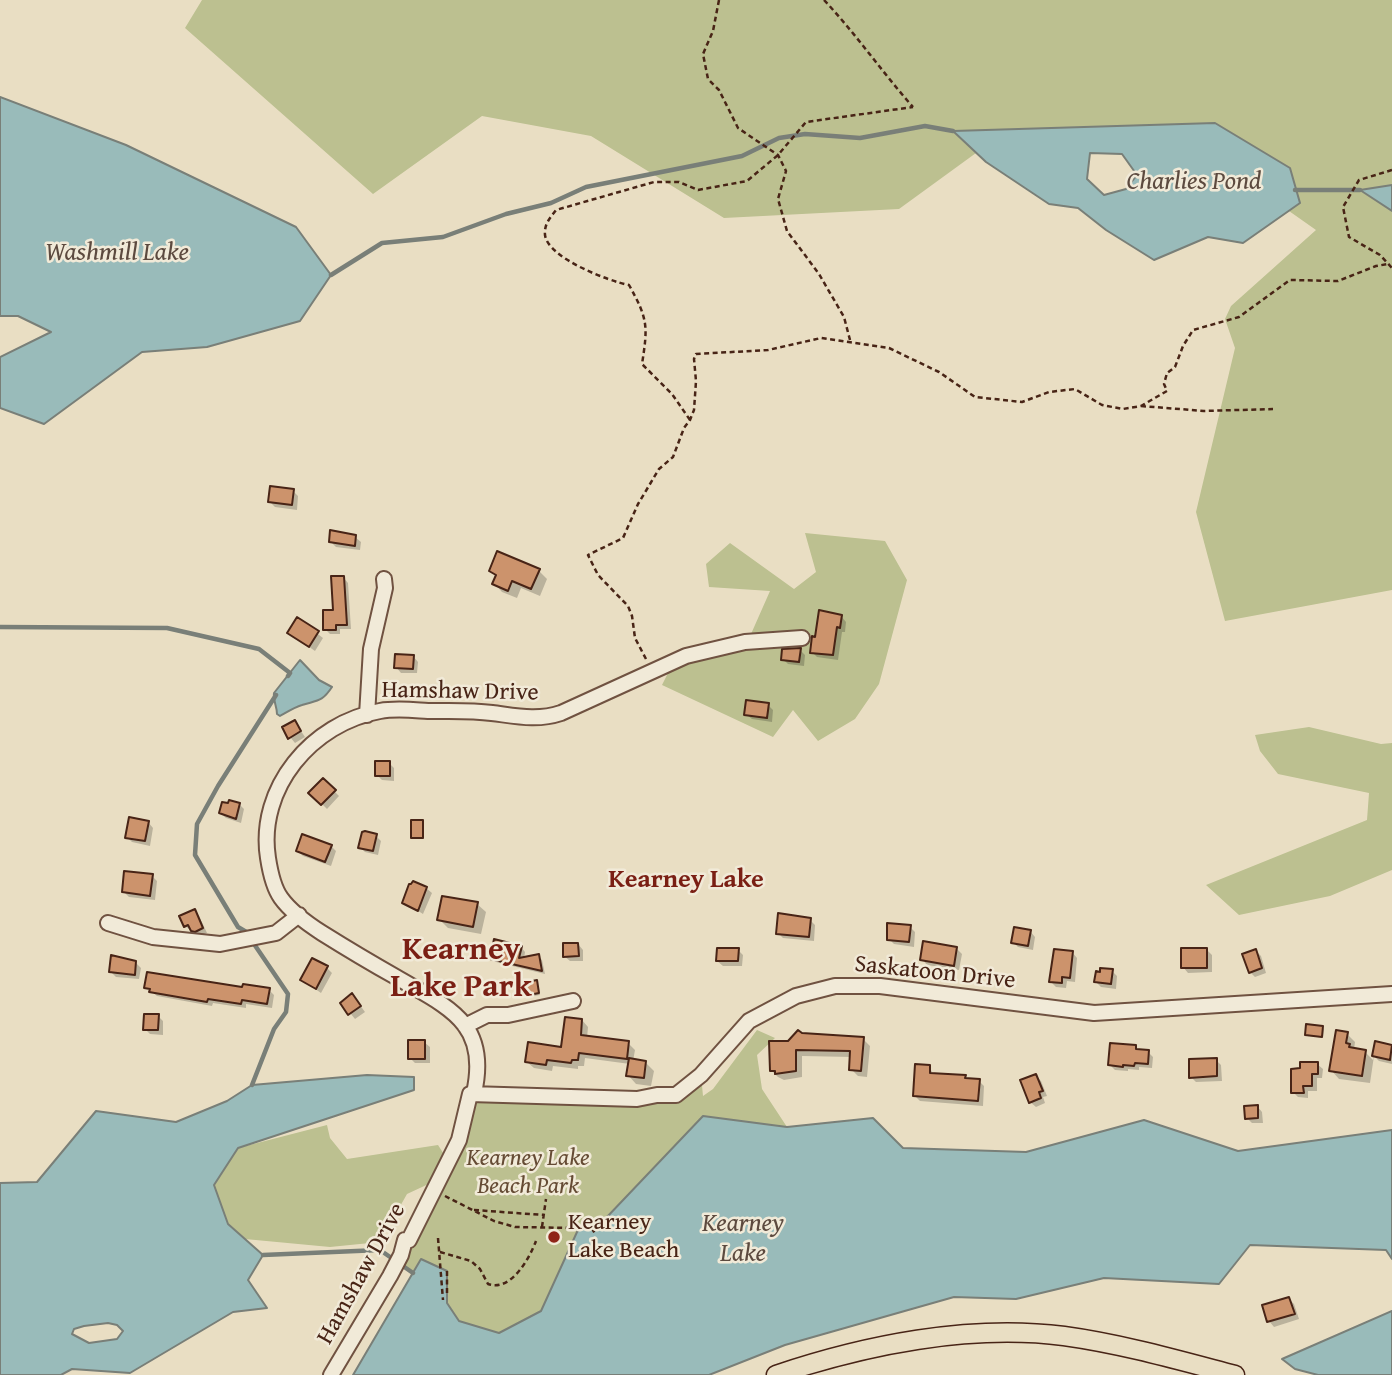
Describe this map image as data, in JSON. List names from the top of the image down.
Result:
{
  "streets": {
    "street": ["Hamshaw Drive", "Saskatoon Drive"]
  },
  "crossings": [
    ["Hamshaw Drive", "Saskatoon Drive"]
  ],
  "districts": ["Kearney Lake", "Kearney Lake Park"],
  "water": ["Charlies Pond", "Washmill Lake", "Kearney Lake"],
  "parks": ["Kearney Lake Beach Park"],
  "places": ["Kearney Lake Beach"]
}
